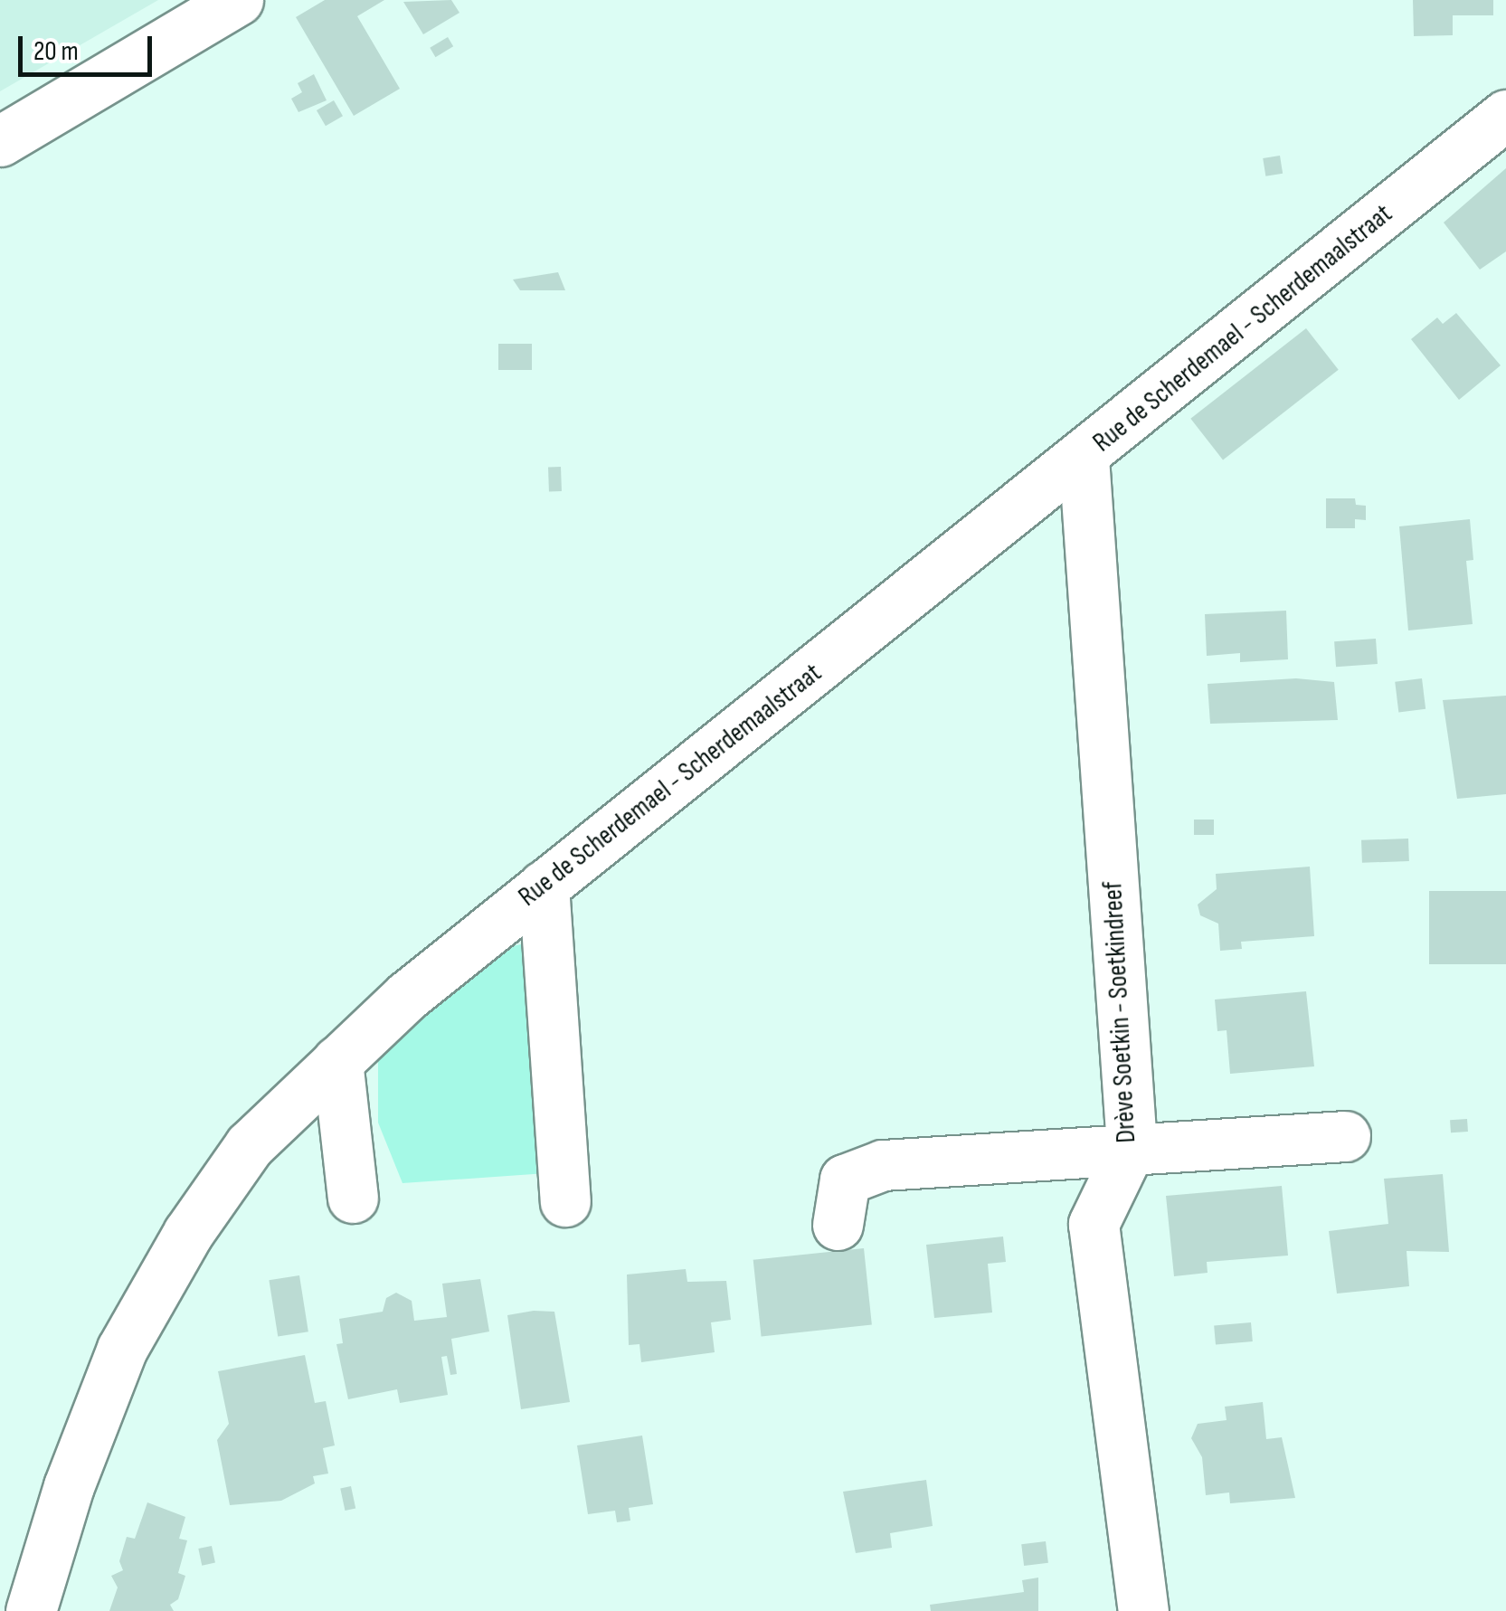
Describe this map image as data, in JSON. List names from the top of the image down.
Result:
{
  "streets": {
    "street": ["Rue de Scherdemael - Scherdemaalstraat", "Drève Soetkin - Soetkindreef"]
  },
  "crossings": [
    ["Rue de Scherdemael - Scherdemaalstraat", "Drève Soetkin - Soetkindreef"]
  ],
  "scale_bar": "20 m"
}
